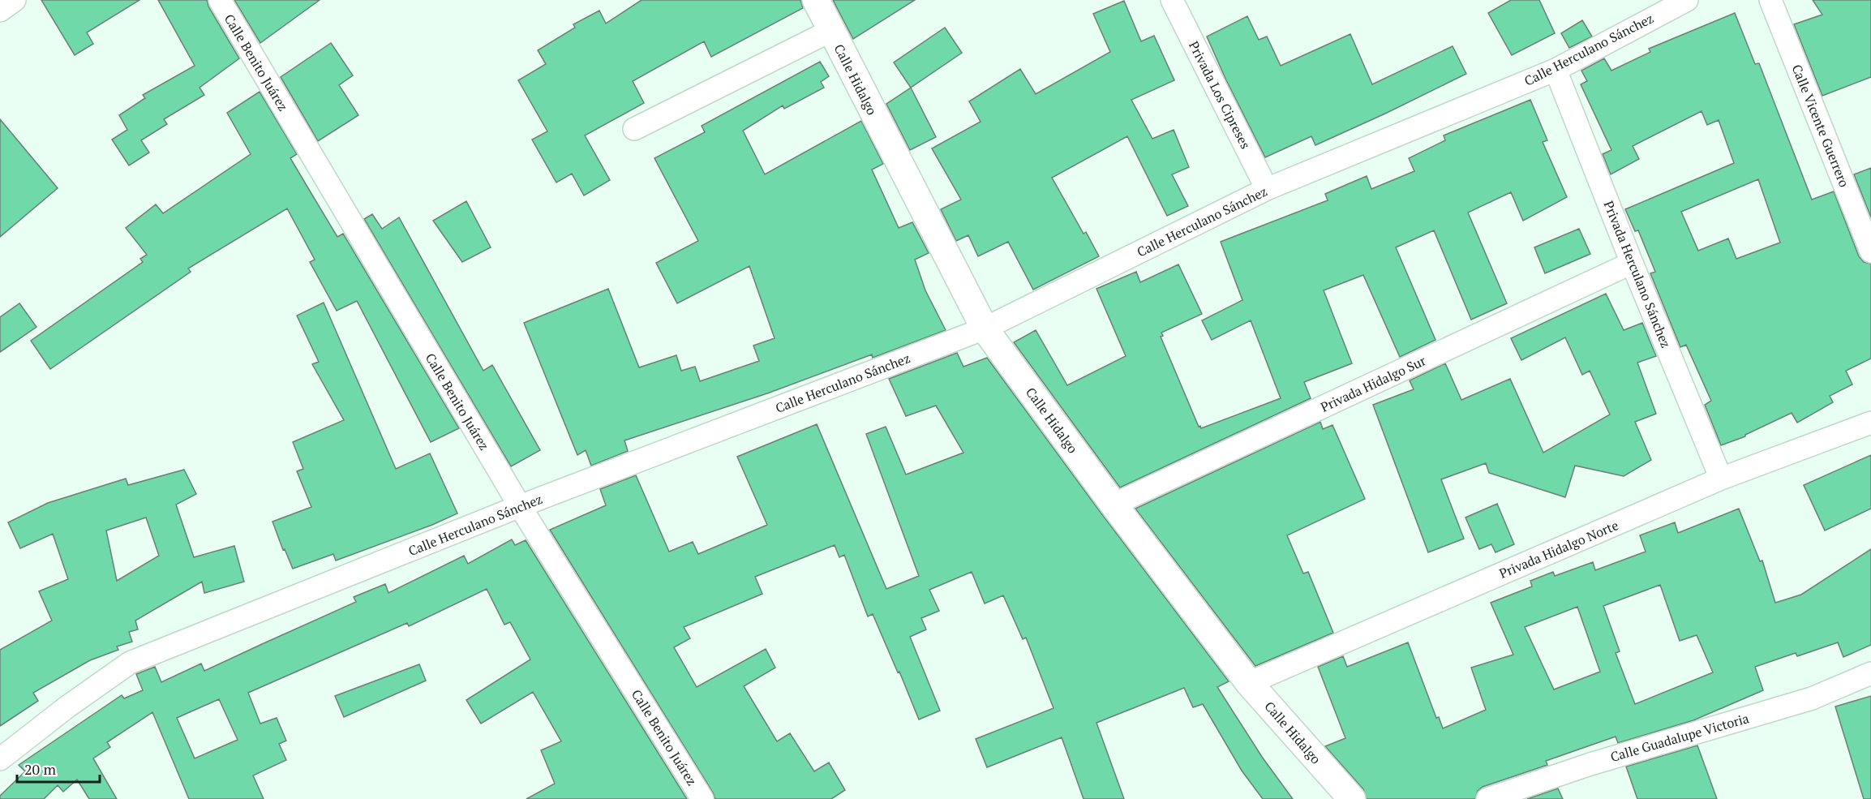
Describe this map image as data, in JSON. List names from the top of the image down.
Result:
{
  "streets": {
    "street": [
      "Calle Herculano Sánchez",
      "Calle Benito Juárez",
      "Calle Hidalgo",
      "Privada Los Cipreses",
      "Calle Vicente Guerrero",
      "Privada Herculano Sánchez",
      "Privada Hidalgo Sur",
      "Privada Hidalgo Norte",
      "Calle Guadalupe Victoria"
    ]
  },
  "crossings": [
    ["Calle Herculano Sánchez", "Calle Benito Juárez"],
    ["Calle Herculano Sánchez", "Calle Hidalgo"],
    ["Calle Herculano Sánchez", "Privada Los Cipreses"],
    ["Calle Herculano Sánchez", "Privada Herculano Sánchez"],
    ["Calle Hidalgo", "Privada Hidalgo Sur"],
    ["Calle Hidalgo", "Privada Hidalgo Norte"],
    ["Privada Herculano Sánchez", "Privada Hidalgo Sur"],
    ["Privada Herculano Sánchez", "Privada Hidalgo Norte"]
  ],
  "scale_bar": "20 m"
}
